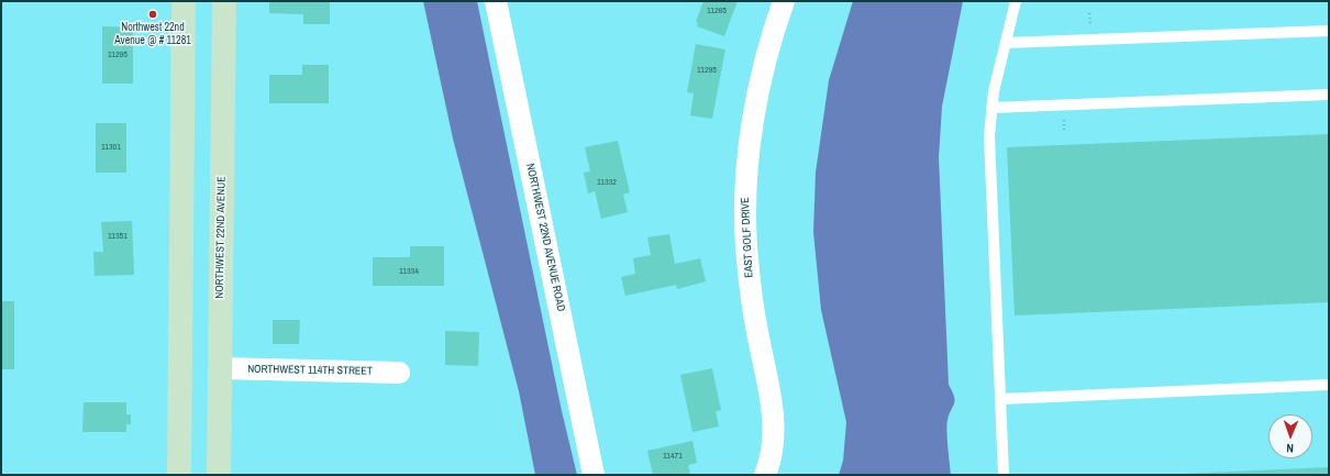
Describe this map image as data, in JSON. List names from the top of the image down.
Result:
{
  "streets": {
    "main road": ["NORTHWEST 22ND AVENUE"],
    "street": ["NORTHWEST 22ND AVENUE ROAD", "EAST GOLF DRIVE", "NORTHWEST 114TH STREET"]
  },
  "crossings": [
    ["NORTHWEST 22ND AVENUE", "NORTHWEST 114TH STREET"]
  ],
  "places": ["Northwest 22nd Avenue @ # 11281"],
  "house_numbers": [
    "11285",
    "11295",
    "11295",
    "11301",
    "11332",
    "11351",
    "11334",
    "11471"
  ],
  "north": "bottom"
}
